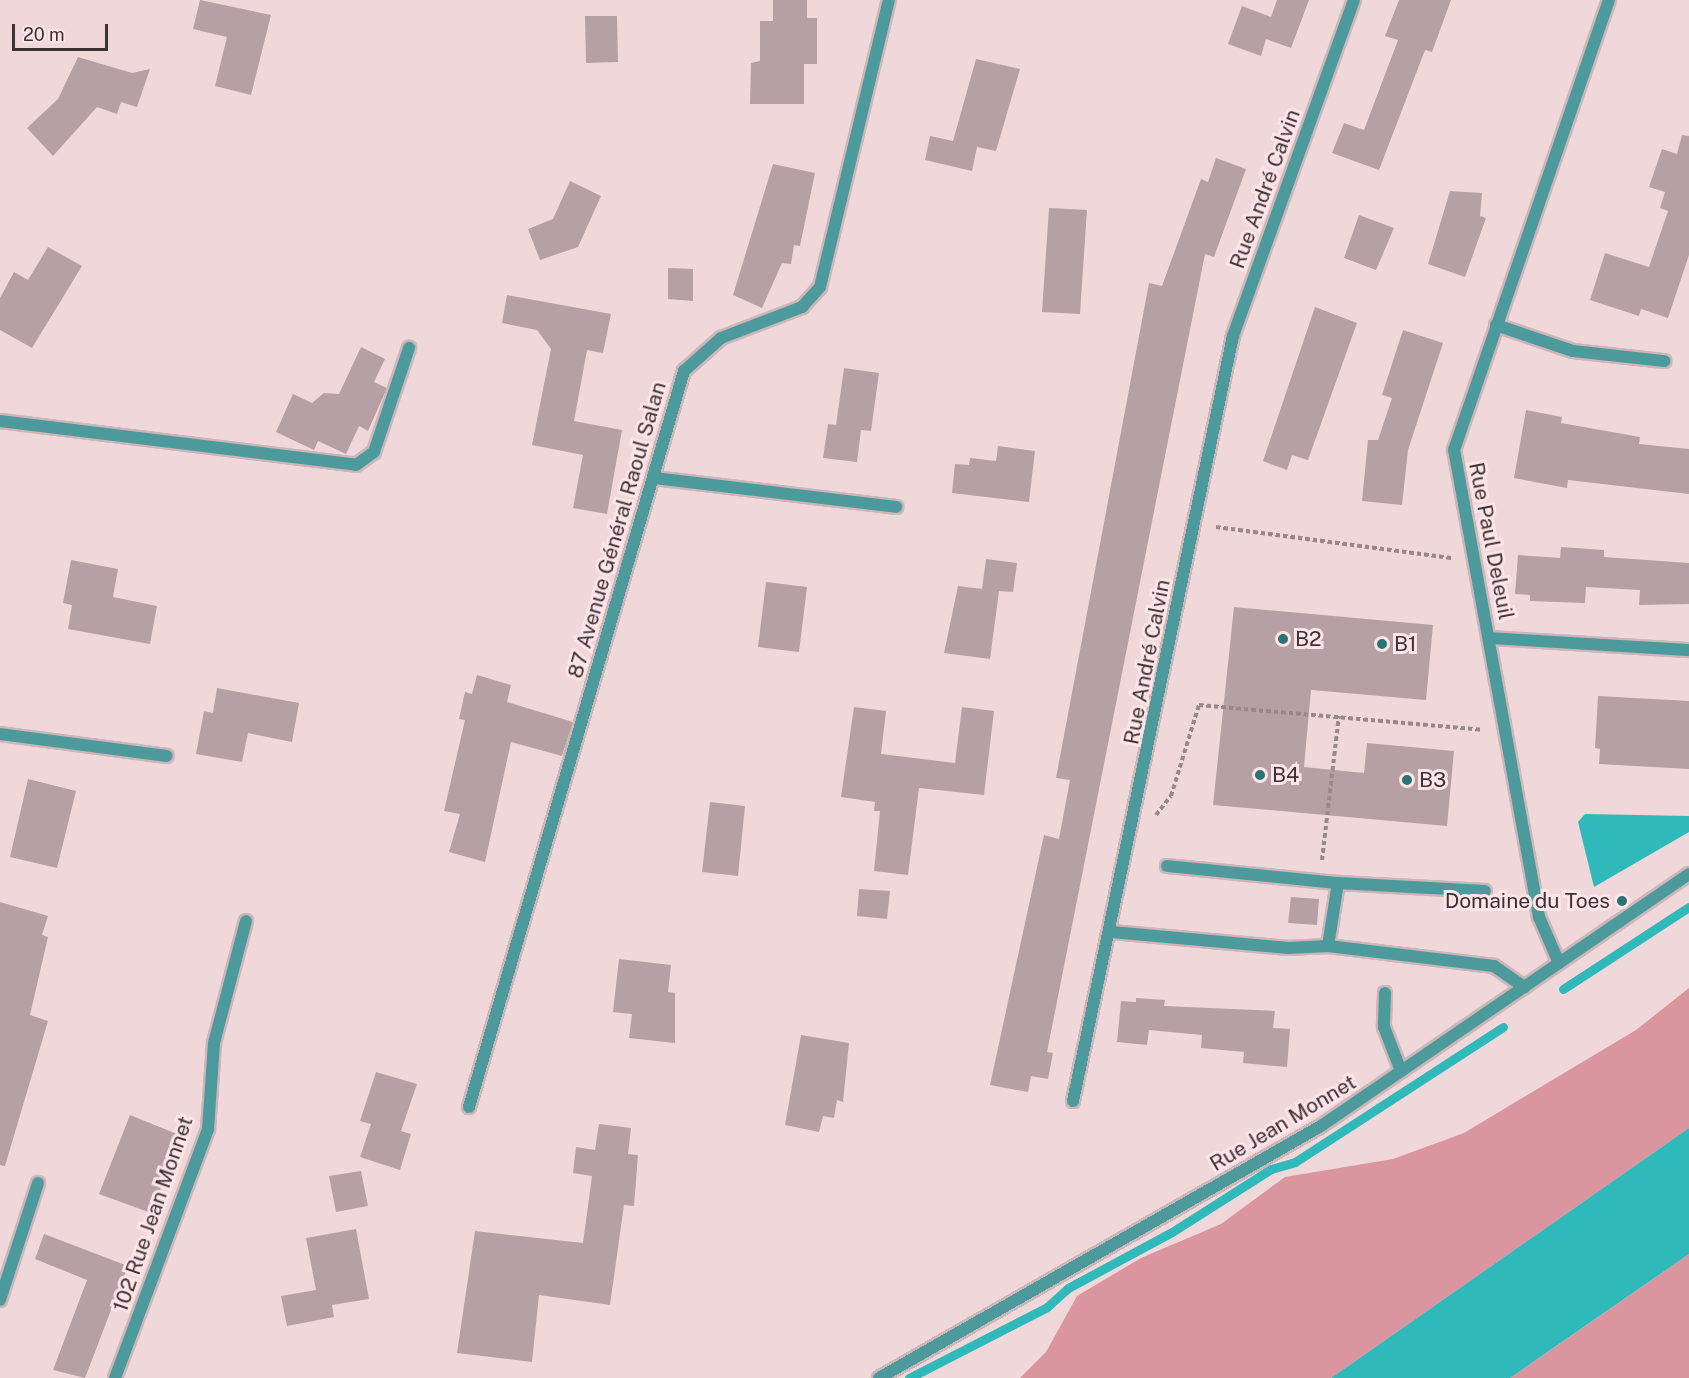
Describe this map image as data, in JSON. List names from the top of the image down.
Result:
{
  "streets": {
    "street": [
      "Rue André Calvin",
      "87 Avenue Général Raoul Salan",
      "Rue Paul Deleuil",
      "Rue Jean Monnet",
      "102 Rue Jean Monnet"
    ]
  },
  "crossings": [
    ["Rue Paul Deleuil", "Rue Jean Monnet"]
  ],
  "places": [
    "B2",
    "B1",
    "B4",
    "B3",
    "Domaine du Toes"
  ],
  "scale_bar": "20 m"
}
